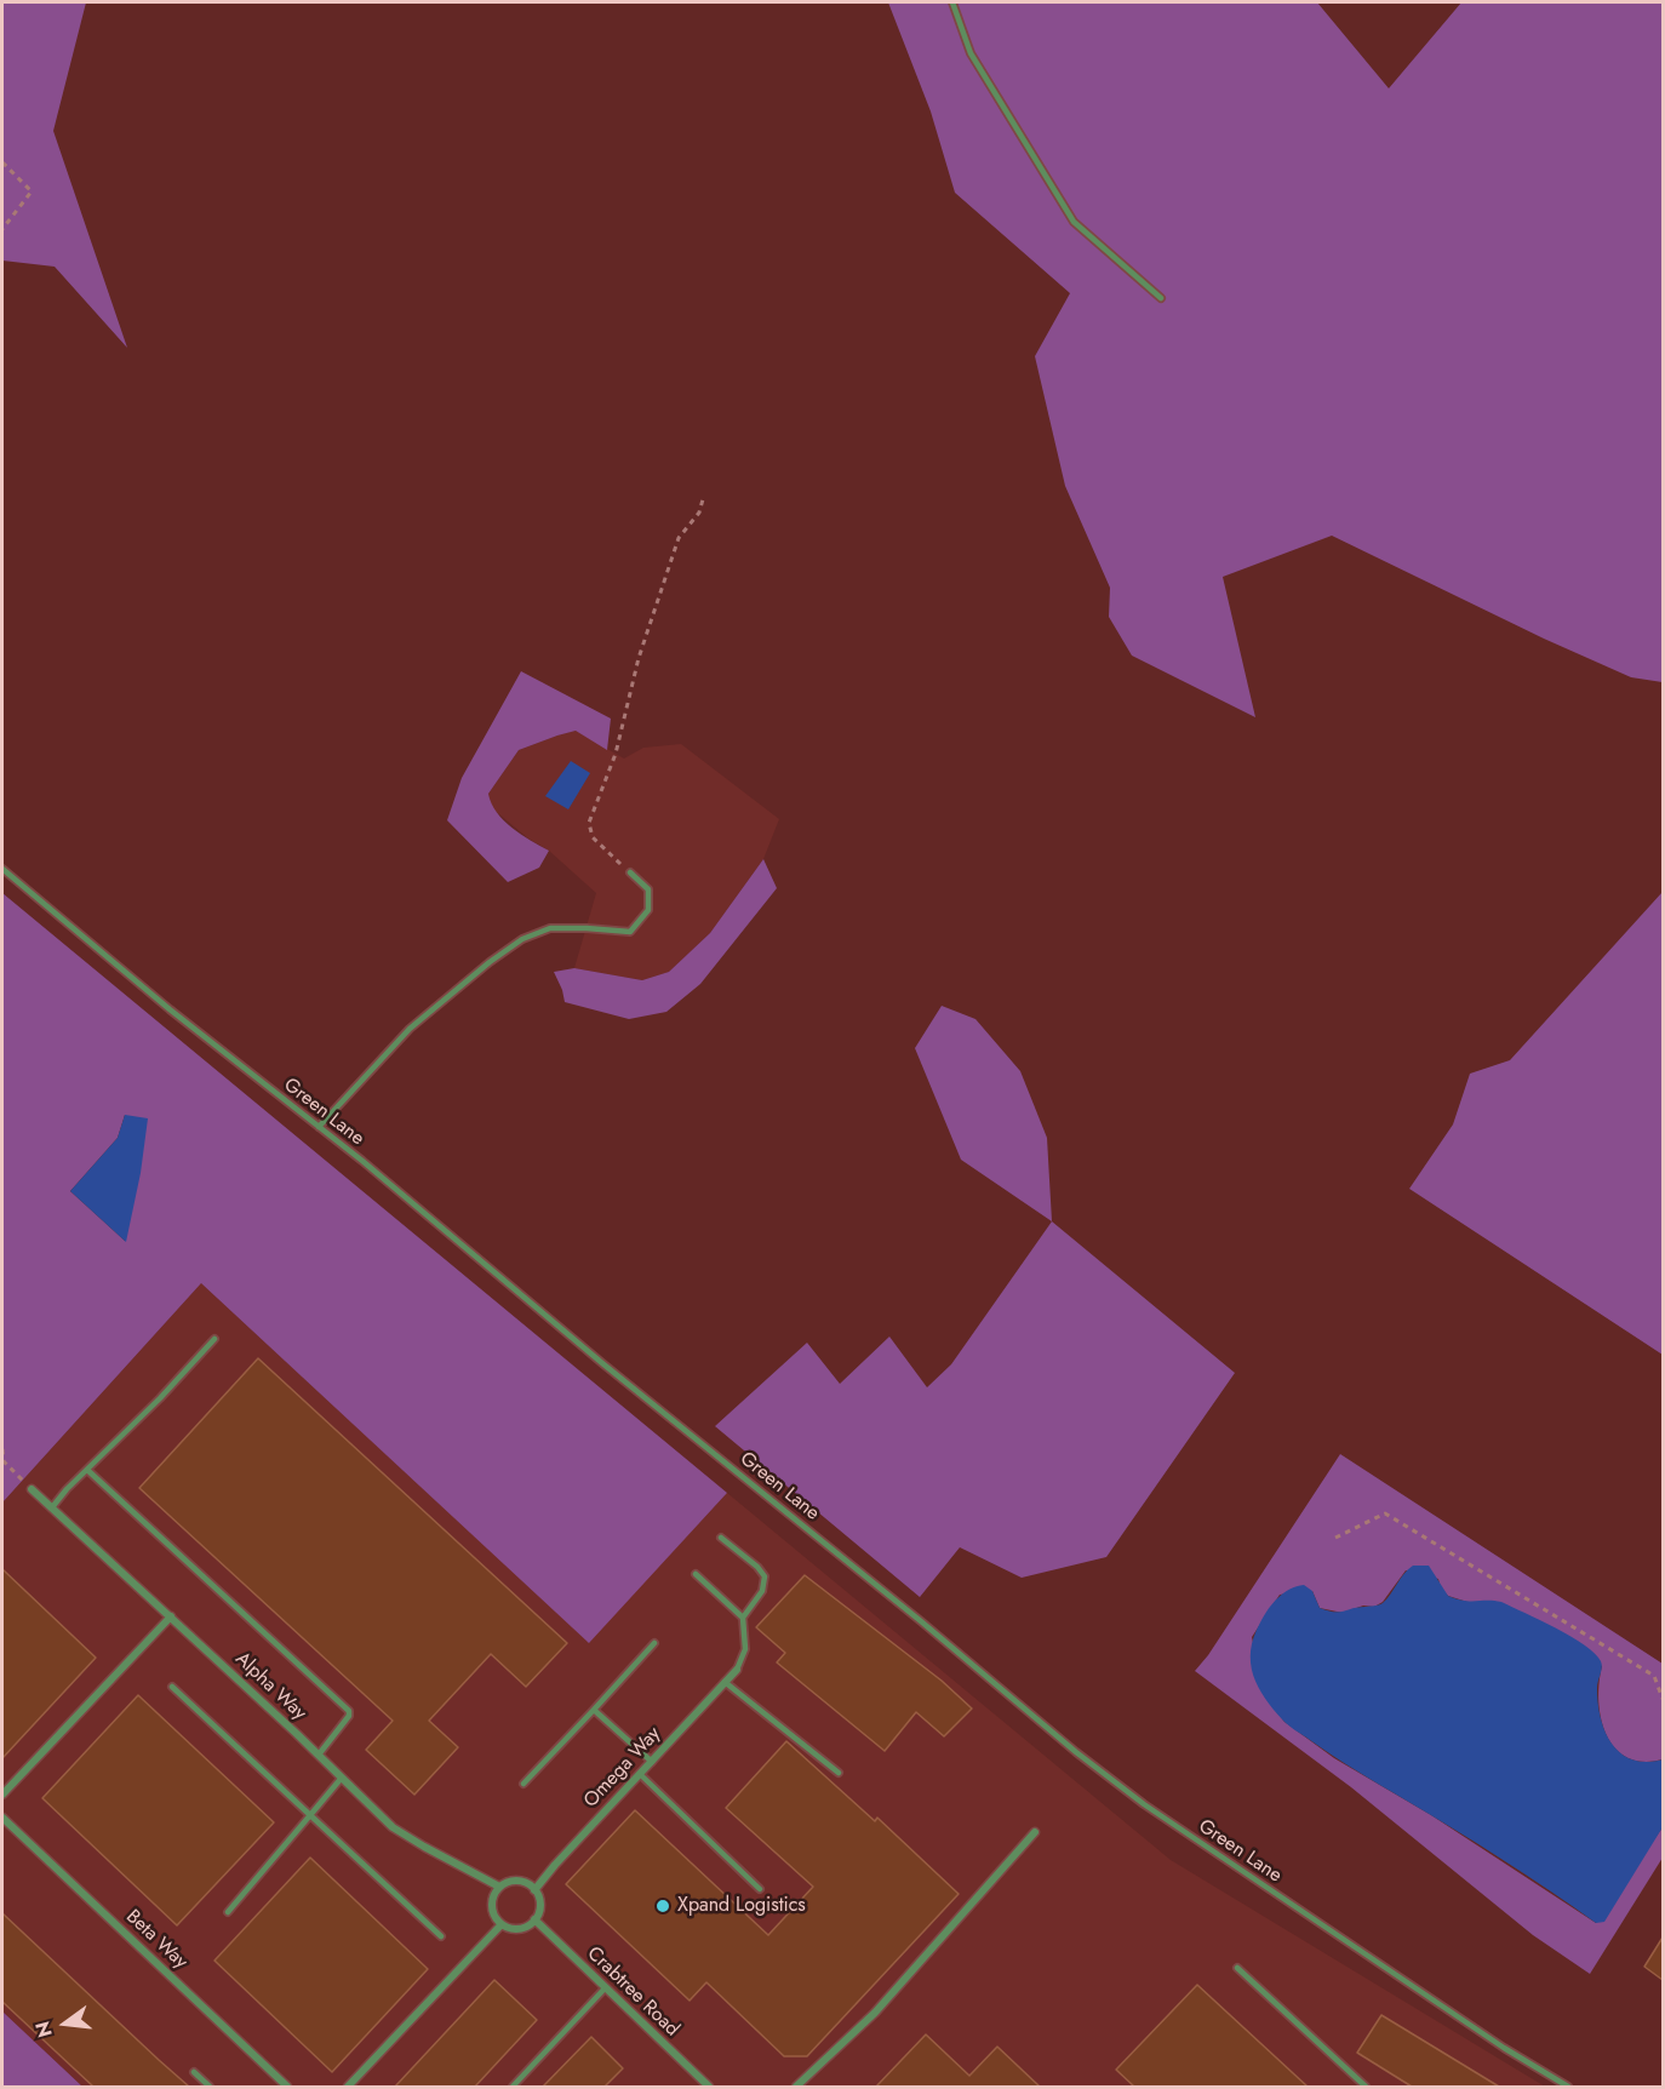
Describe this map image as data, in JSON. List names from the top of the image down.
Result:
{
  "streets": {
    "street": [
      "Alpha Way",
      "Omega Way",
      "Beta Way",
      "Crabtree Road"
    ],
    "lane": ["Green Lane"]
  },
  "crossings": [
    ["Alpha Way", "Omega Way"],
    ["Alpha Way", "Crabtree Road"],
    ["Omega Way", "Crabtree Road"]
  ],
  "places": ["Xpand Logistics"],
  "north": "left"
}
